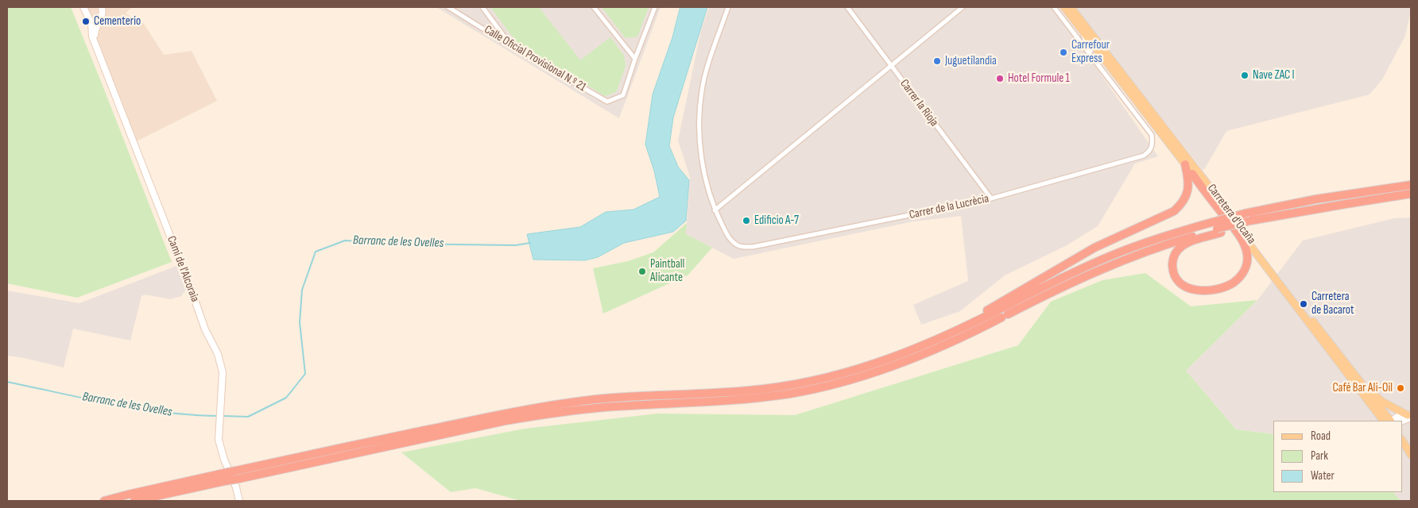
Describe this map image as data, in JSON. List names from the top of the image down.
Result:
{
  "streets": {
    "main road": ["Carretera d'Ocaña"],
    "street": [
      "Calle Oficial Provisional N.º 21",
      "Carrer la Rioja",
      "Carrer de la Lucrècia",
      "Camí de l'Alcoraia"
    ]
  },
  "crossings": [
    ["Carrer la Rioja", "Carrer de la Lucrècia"],
    ["Carrer de la Lucrècia", "Carretera d'Ocaña"]
  ],
  "water": ["Barranc de les Ovelles"],
  "places": [
    "Cementerio",
    "Carrefour Express",
    "Juguetilandia",
    "Nave ZAC I",
    "Hotel Formule 1",
    "Edificio A-7",
    "Paintball Alicante",
    "Carretera de Bacarot",
    "Café Bar Ali-Oil"
  ],
  "legend": ["Road", "Park", "Water"]
}
